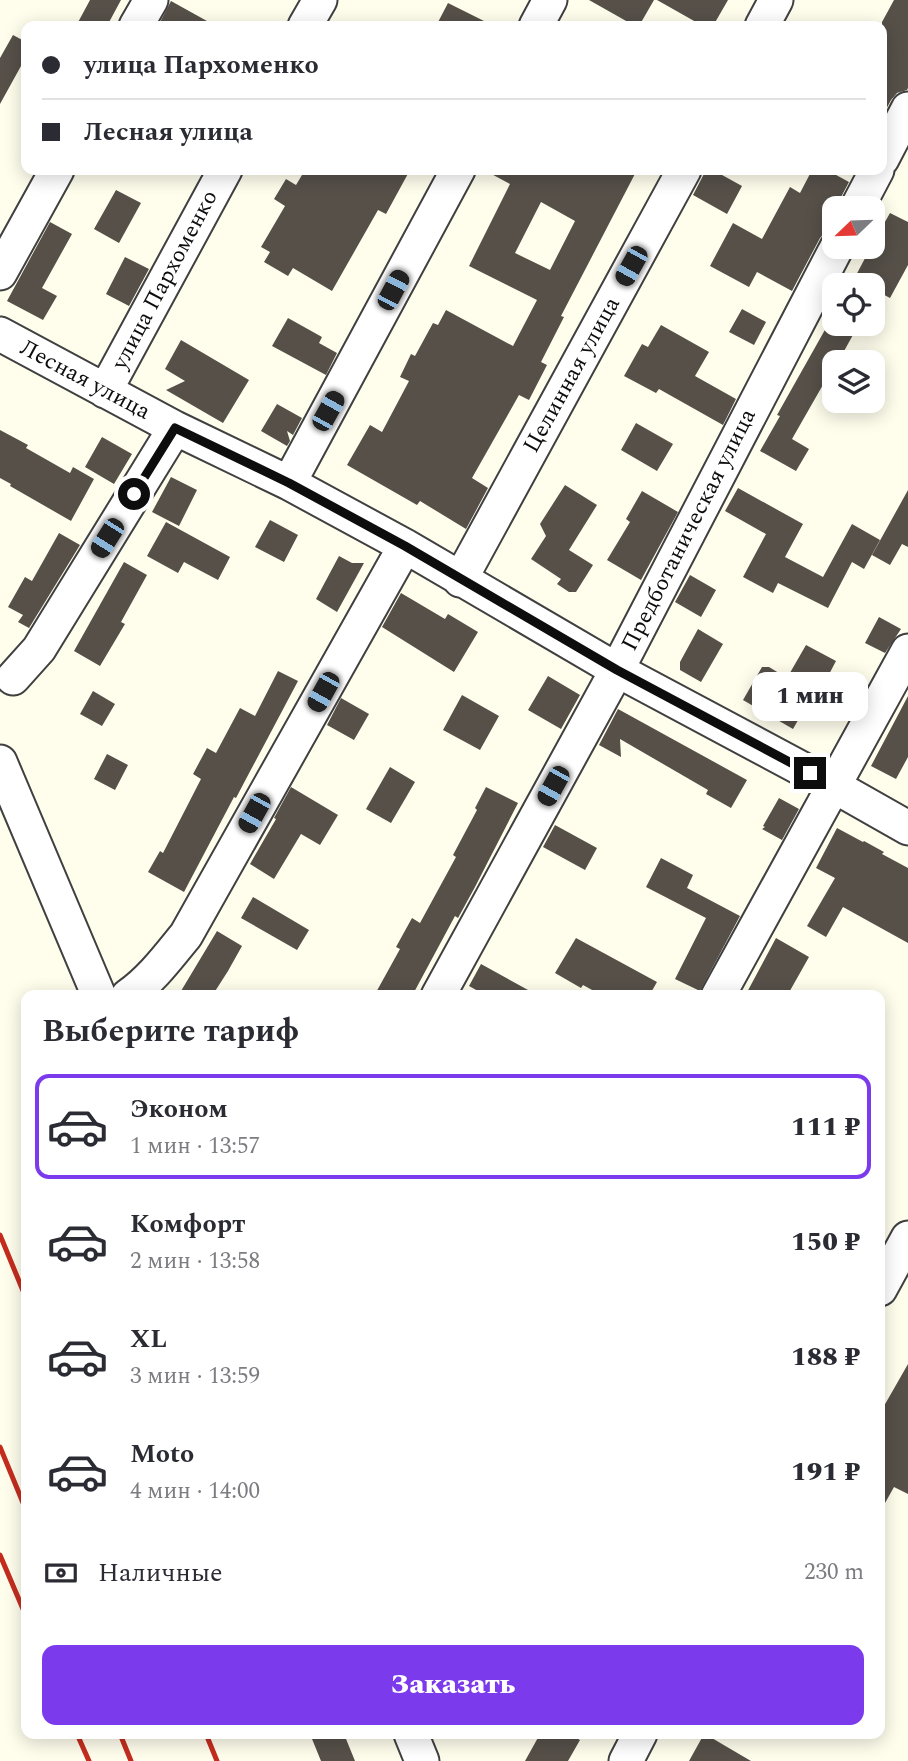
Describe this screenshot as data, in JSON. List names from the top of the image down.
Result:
{
  "streets": {
    "street": [
      "улица Пархоменко",
      "Целинная улица",
      "Лесная улица",
      "Предботаническая улица"
    ]
  },
  "crossings": [
    ["улица Пархоменко", "Лесная улица"],
    ["Целинная улица", "Лесная улица"],
    ["Лесная улица", "Предботаническая улица"]
  ],
  "north": "bottom left",
  "page": {
    "banner": ["улица Пархоменко", "Лесная улица"],
    "bubble": "1 мин",
    "heading": "Выберите тариф",
    "list": [
      {
        "name": "Эконом",
        "note": "1 мин · 13:57",
        "value": "111 ₽"
      },
      {
        "name": "Комфорт",
        "note": "2 мин · 13:58",
        "value": "150 ₽"
      },
      {
        "name": "XL",
        "note": "3 мин · 13:59",
        "value": "188 ₽"
      },
      {
        "name": "Moto",
        "note": "4 мин · 14:00",
        "value": "191 ₽"
      }
    ],
    "pay": ["Наличные", "230 m"],
    "buttons": "Заказать"
  }
}
